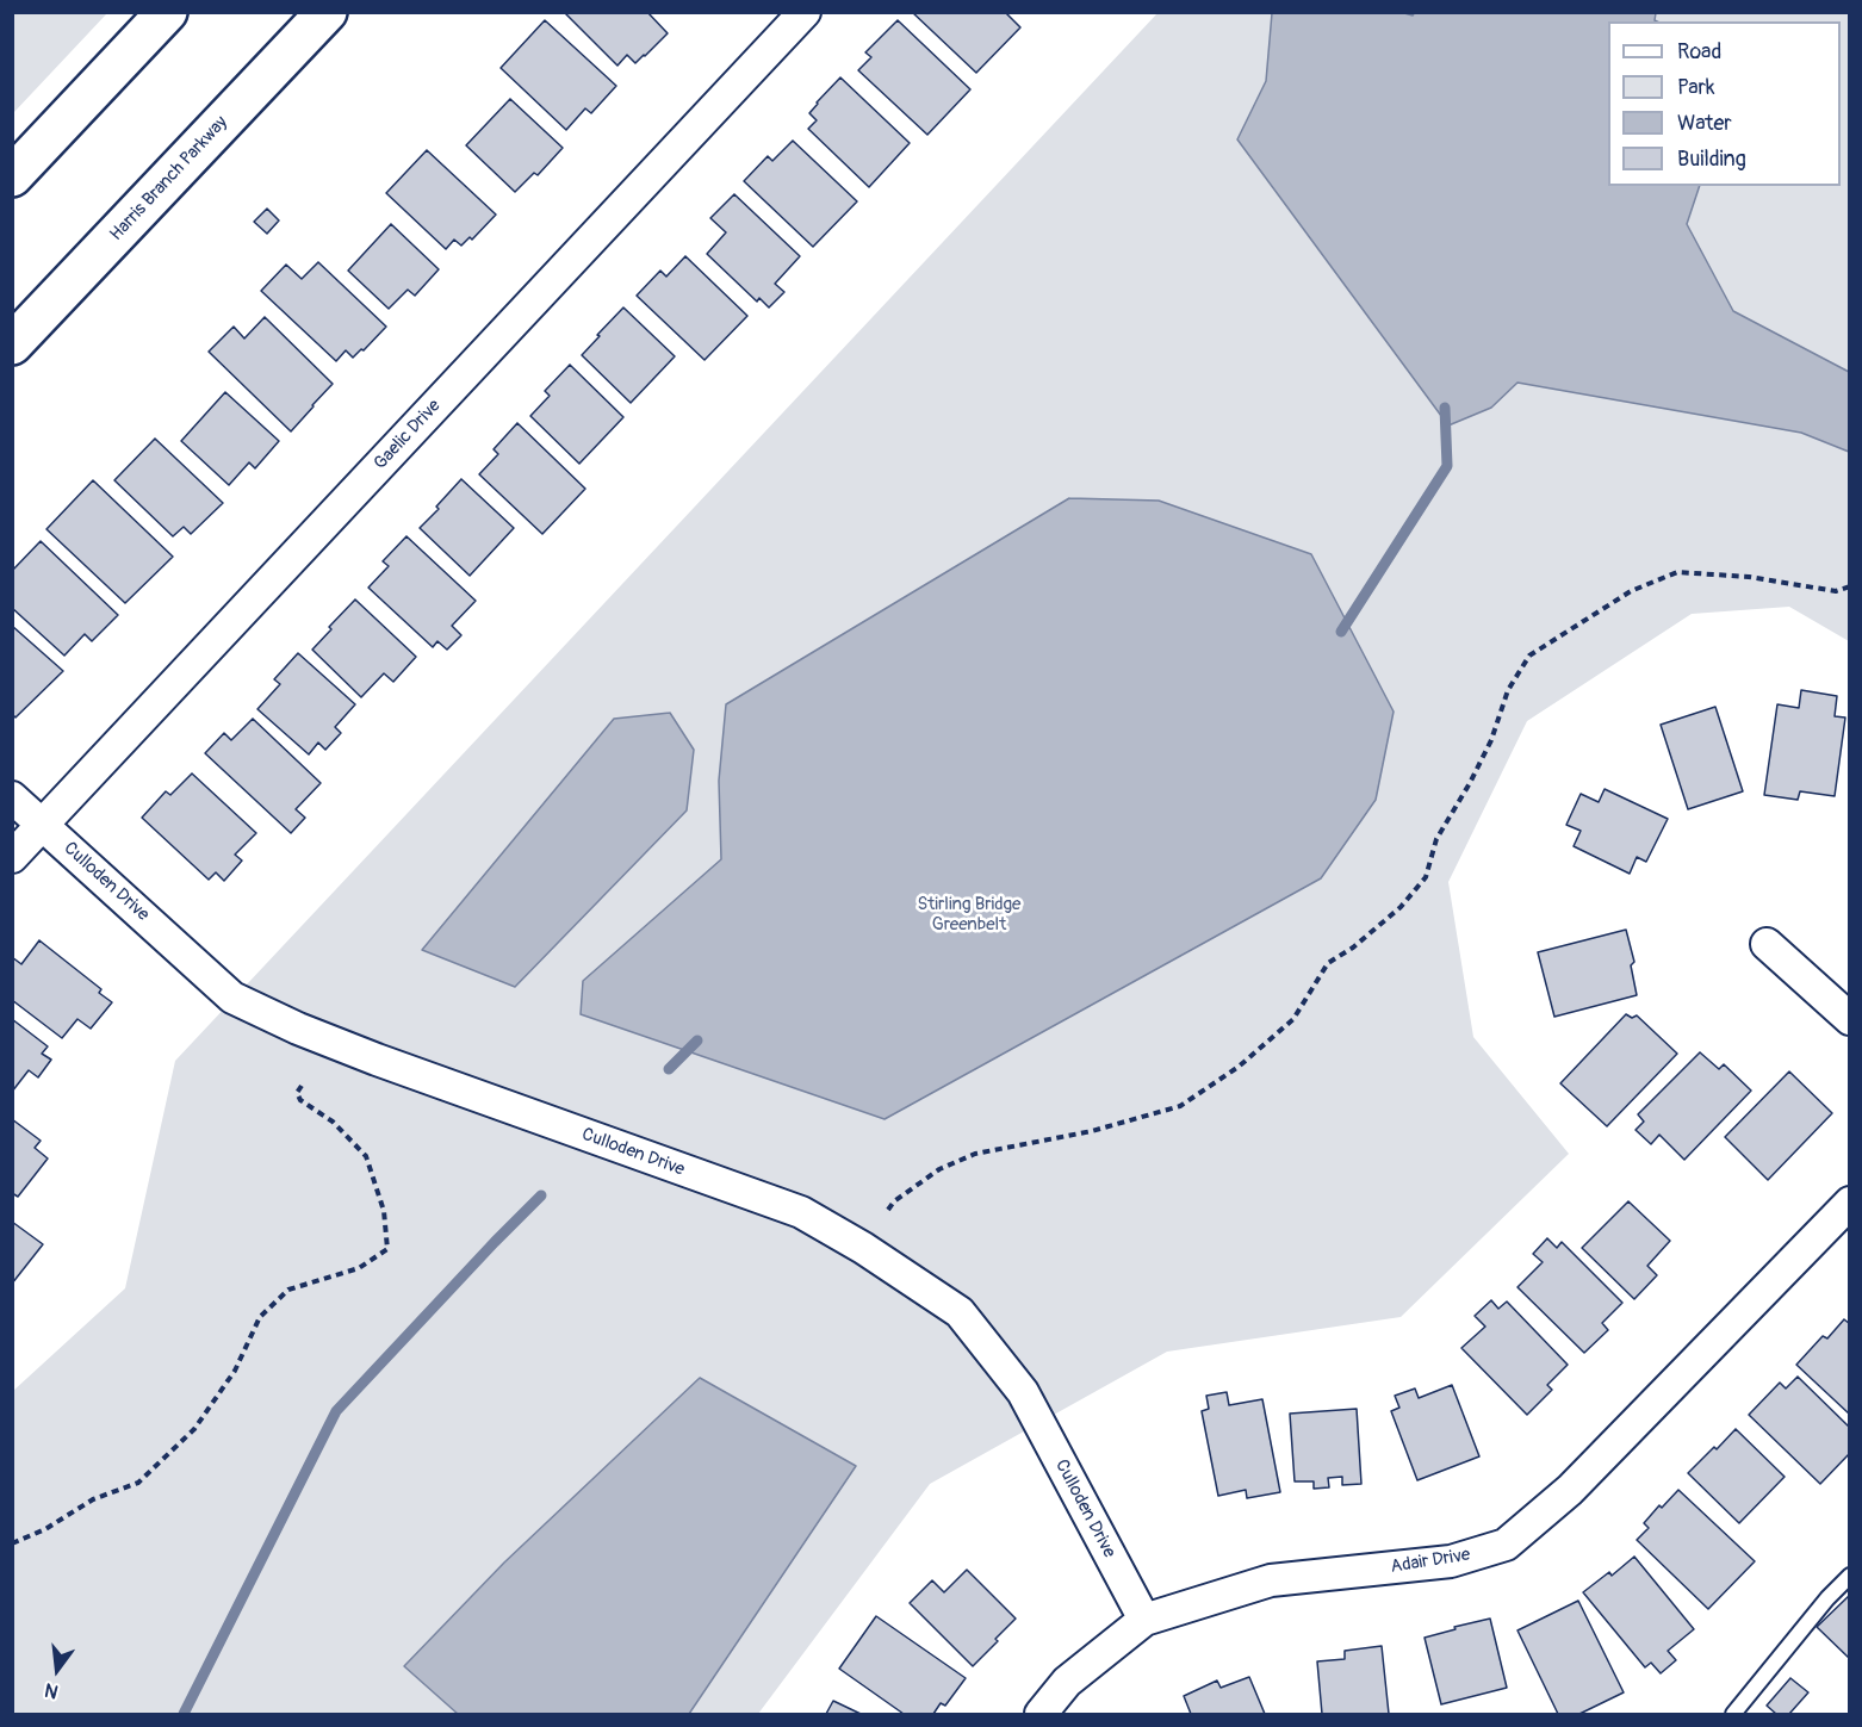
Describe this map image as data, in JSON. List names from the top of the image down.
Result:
{
  "streets": {
    "main road": ["Harris Branch Parkway"],
    "street": ["Gaelic Drive", "Culloden Drive", "Adair Drive"]
  },
  "crossings": [
    ["Gaelic Drive", "Culloden Drive"],
    ["Culloden Drive", "Adair Drive"]
  ],
  "parks": ["Stirling Bridge Greenbelt"],
  "legend": [
    "Road",
    "Park",
    "Water",
    "Building"
  ],
  "north": "bottom"
}
